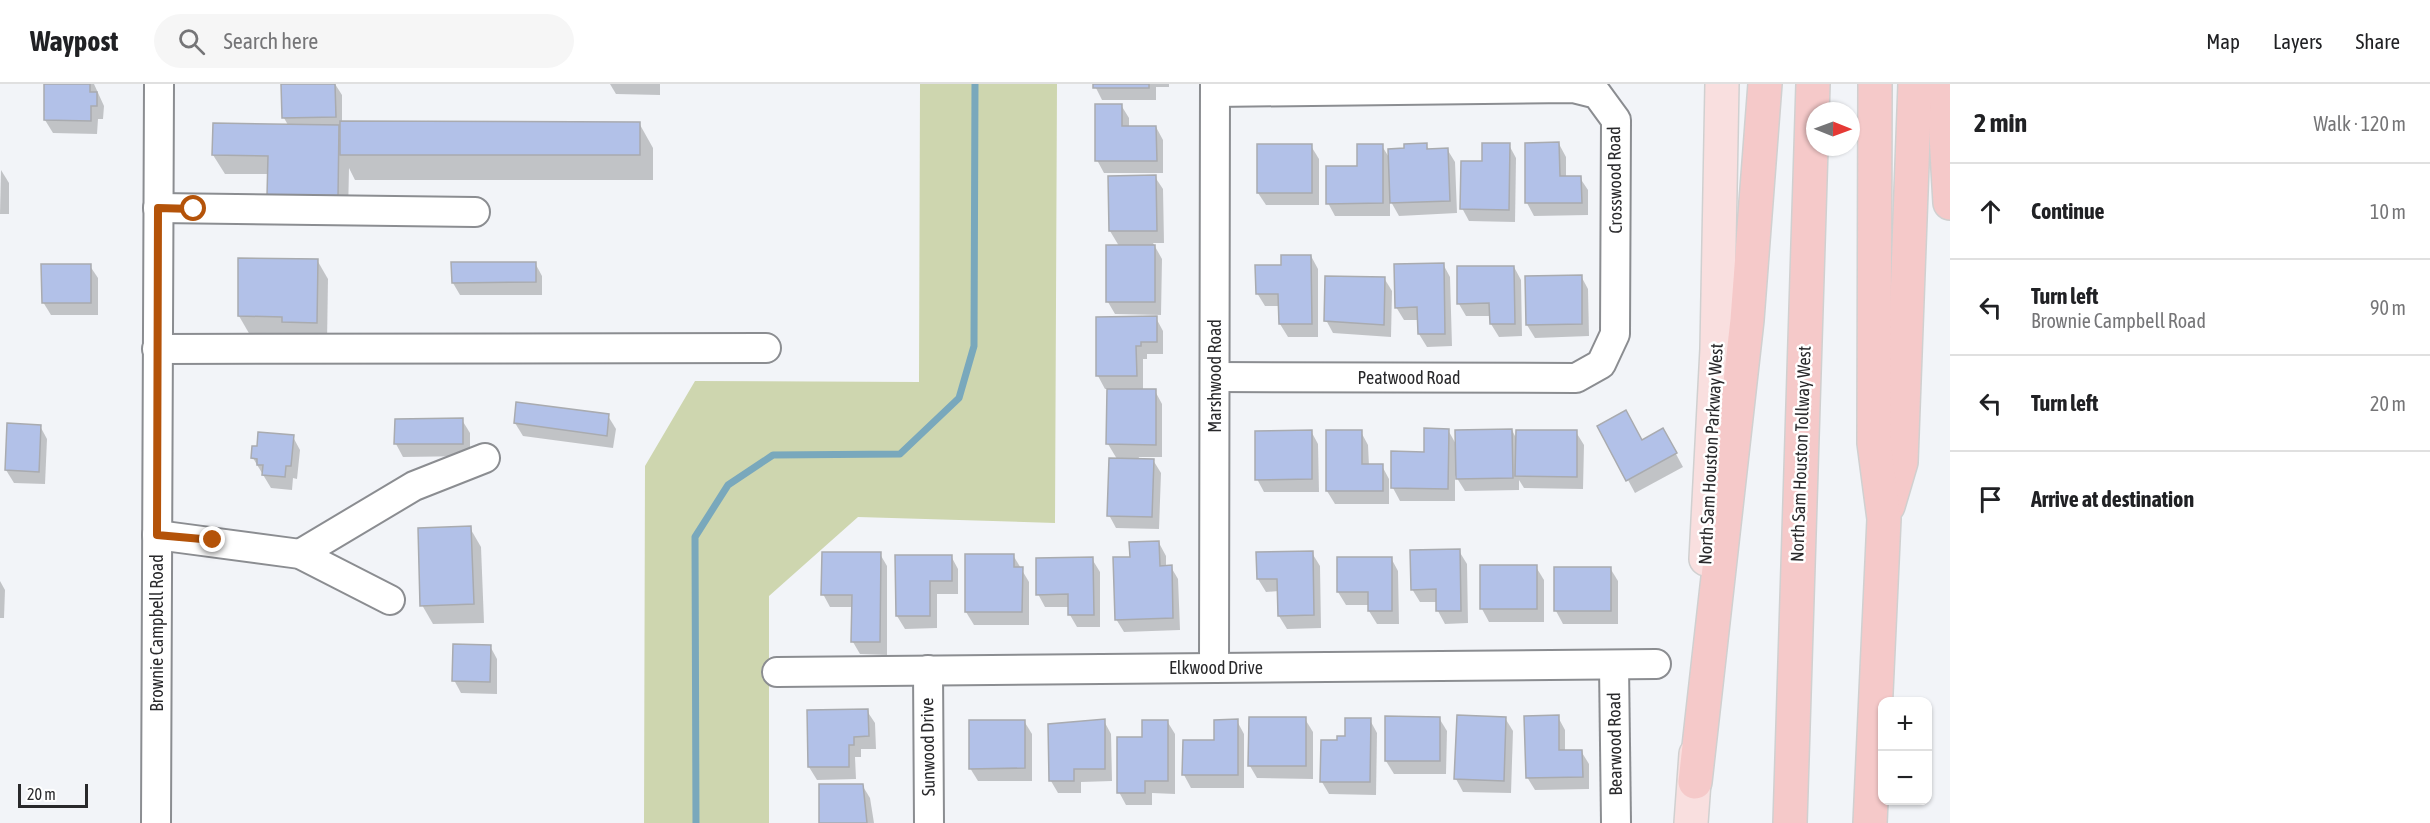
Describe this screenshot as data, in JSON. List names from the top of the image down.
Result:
{
  "streets": {
    "highway": ["North Sam Houston Tollway West"],
    "main road": ["North Sam Houston Parkway West"],
    "street": [
      "Crosswood Road",
      "Marshwood Road",
      "Peatwood Road",
      "Brownie Campbell Road",
      "Elkwood Drive",
      "Bearwood Road",
      "Sunwood Drive"
    ]
  },
  "crossings": [
    ["Crosswood Road", "Marshwood Road"],
    ["Crosswood Road", "Peatwood Road"],
    ["Marshwood Road", "Peatwood Road"],
    ["Marshwood Road", "Elkwood Drive"],
    ["Elkwood Drive", "Bearwood Road"],
    ["Elkwood Drive", "Sunwood Drive"]
  ],
  "scale_bar": "20 m",
  "north": "right",
  "page": {
    "header": "Waypost",
    "search": "Search here",
    "nav": ["Map", "Layers", "Share"],
    "heading": ["2 min", "Walk · 120 m"],
    "list": [
      ["Continue", "10 m"],
      ["Turn left", "Brownie Campbell Road", "90 m"],
      ["Turn left", "20 m"],
      "Arrive at destination"
    ],
    "map_buttons": ["+", "−"],
    "scale": "20 m"
  }
}
